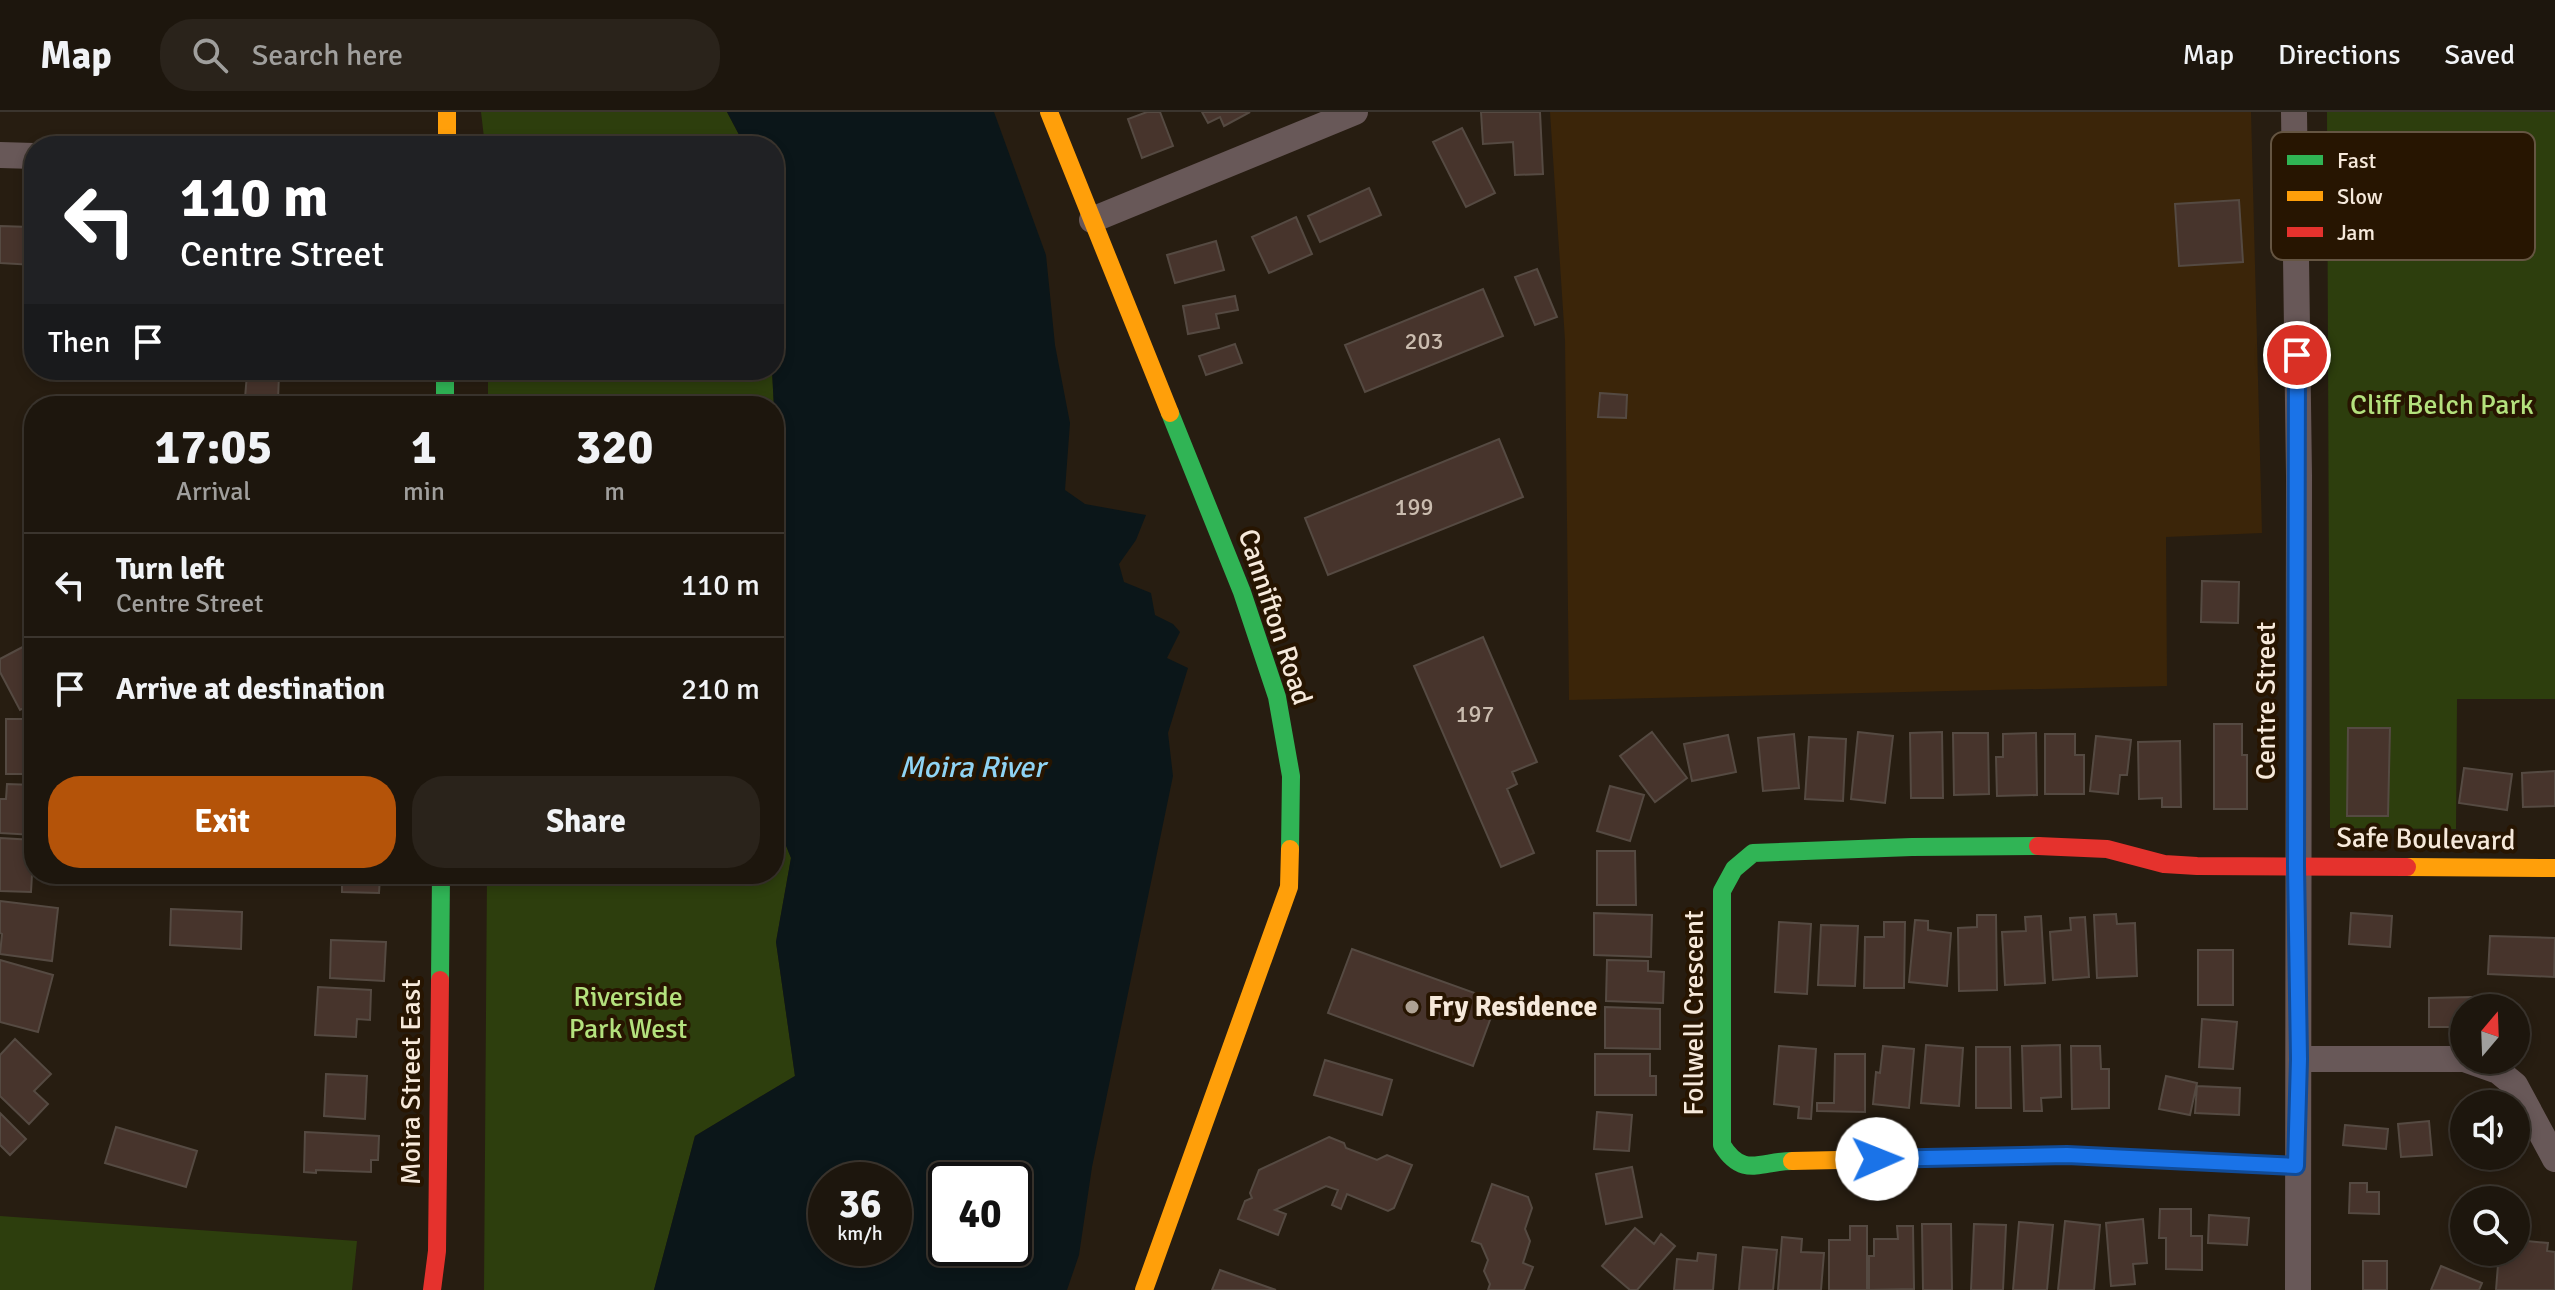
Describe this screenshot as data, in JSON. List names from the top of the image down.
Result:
{
  "streets": {
    "street": [
      "Cannifton Road",
      "Centre Street",
      "Safe Boulevard",
      "Follwell Crescent",
      "Moira Street East"
    ]
  },
  "crossings": [
    ["Centre Street", "Safe Boulevard"],
    ["Centre Street", "Follwell Crescent"],
    ["Safe Boulevard", "Follwell Crescent"]
  ],
  "water": ["Moira River"],
  "parks": ["Cliff Belch Park", "Riverside Park West"],
  "places": ["Fry Residence"],
  "house_numbers": ["203", "199", "197"],
  "legend": ["Fast", "Slow", "Jam"],
  "north": "top",
  "page": {
    "header": "Map",
    "search": "Search here",
    "nav": ["Map", "Directions", "Saved"],
    "turn": ["110 m", "Centre Street"],
    "then": "Then",
    "eta": [
      "17:05",
      "Arrival",
      "1",
      "min",
      "320",
      "m"
    ],
    "list": [
      {
        "name": "Turn left",
        "note": "Centre Street",
        "value": "110 m"
      },
      {
        "name": "Arrive at destination",
        "value": "210 m"
      }
    ],
    "buttons": ["Exit", "Share"],
    "speed": "36 km/h",
    "limit": "40"
  }
}
